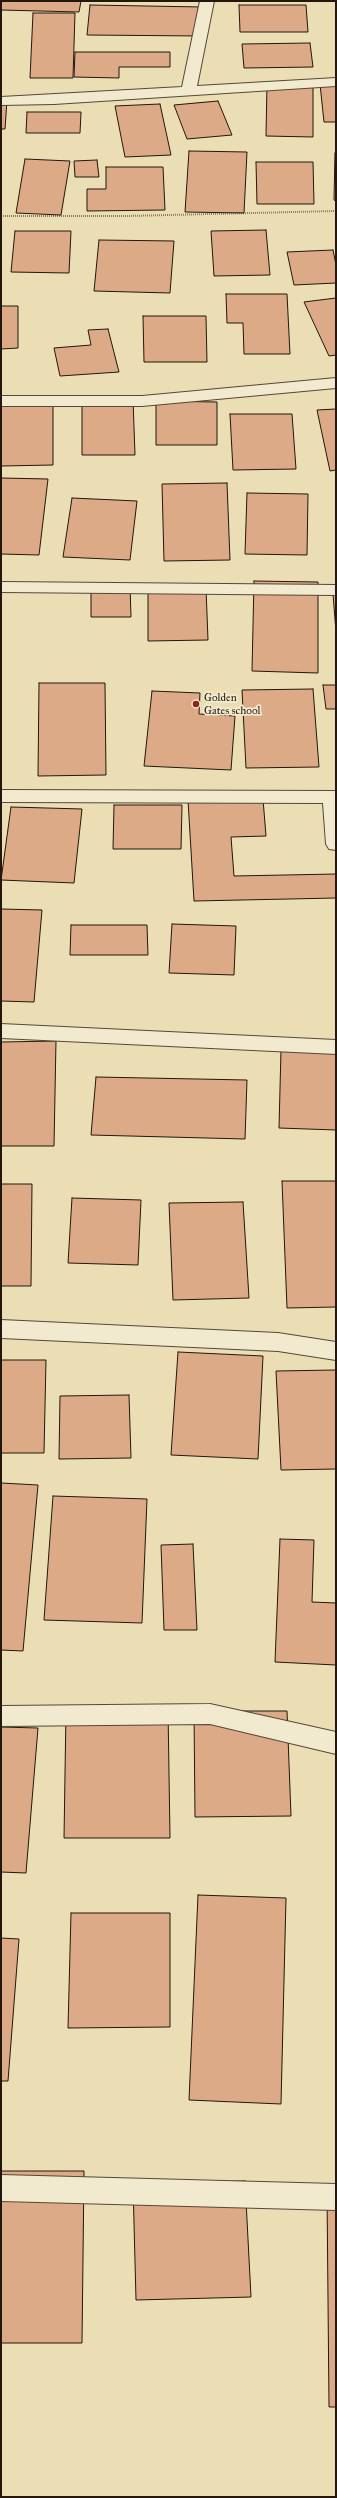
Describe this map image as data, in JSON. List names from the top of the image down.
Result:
{
  "places": ["Golden Gates school"]
}
